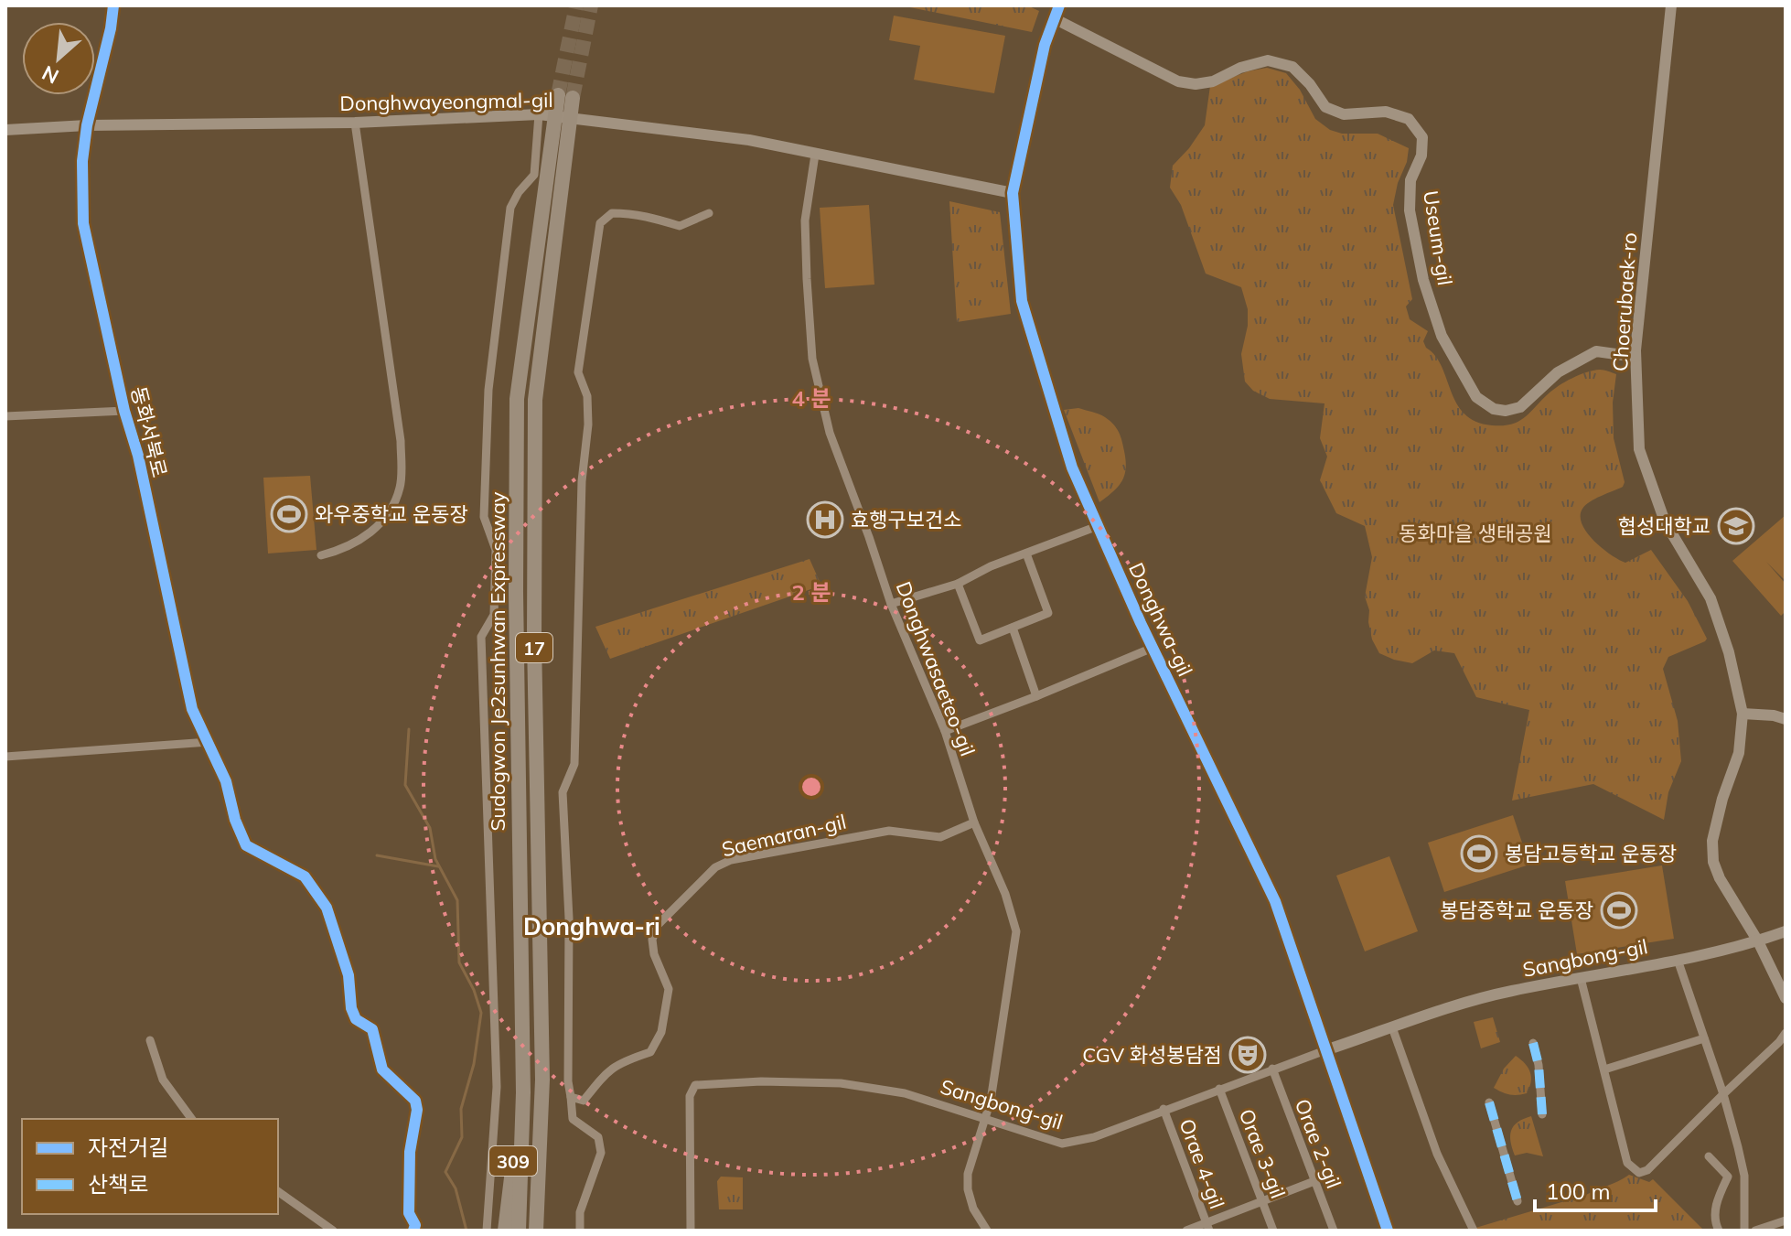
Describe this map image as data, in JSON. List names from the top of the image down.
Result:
{
  "streets": {
    "highway": ["17", "Sudogwon Je2sunhwan Expressway", "309"],
    "street": [
      "Donghwayeongmal-gil",
      "Useum-gil",
      "Choerubaek-ro",
      "동화서북로",
      "Donghwa-gil",
      "Donghwasaeteo-gil",
      "Saemaran-gil",
      "Sangbong-gil",
      "Orae 2-gil",
      "Orae 3-gil",
      "Orae 4-gil"
    ]
  },
  "crossings": [
    ["Donghwayeongmal-gil", "동화서북로"],
    ["Donghwayeongmal-gil", "Donghwa-gil"],
    ["Donghwayeongmal-gil", "Donghwasaeteo-gil"],
    ["Useum-gil", "Choerubaek-ro"],
    ["Useum-gil", "Donghwa-gil"],
    ["Choerubaek-ro", "Sangbong-gil"],
    ["Donghwa-gil", "Sangbong-gil"],
    ["Sudogwon Je2sunhwan Expressway", "309"],
    ["Donghwasaeteo-gil", "Saemaran-gil"],
    ["Donghwasaeteo-gil", "Sangbong-gil"],
    ["Sangbong-gil", "Orae 2-gil"],
    ["Sangbong-gil", "Orae 3-gil"],
    ["Sangbong-gil", "Orae 4-gil"]
  ],
  "districts": ["Donghwa-ri"],
  "parks": ["동화마을 생태공원"],
  "places": {
    "sports": ["와우중학교 운동장", "봉담고등학교 운동장", "봉담중학교 운동장"],
    "hospital": ["효행구보건소"],
    "school or university": ["협성대학교"],
    "theatre": ["CGV 화성봉담점"]
  },
  "legend": ["자전거길", "산책로"],
  "scale_bar": "100 m",
  "north": "bottom left",
  "rings": ["4 분", "2 분"]
}
